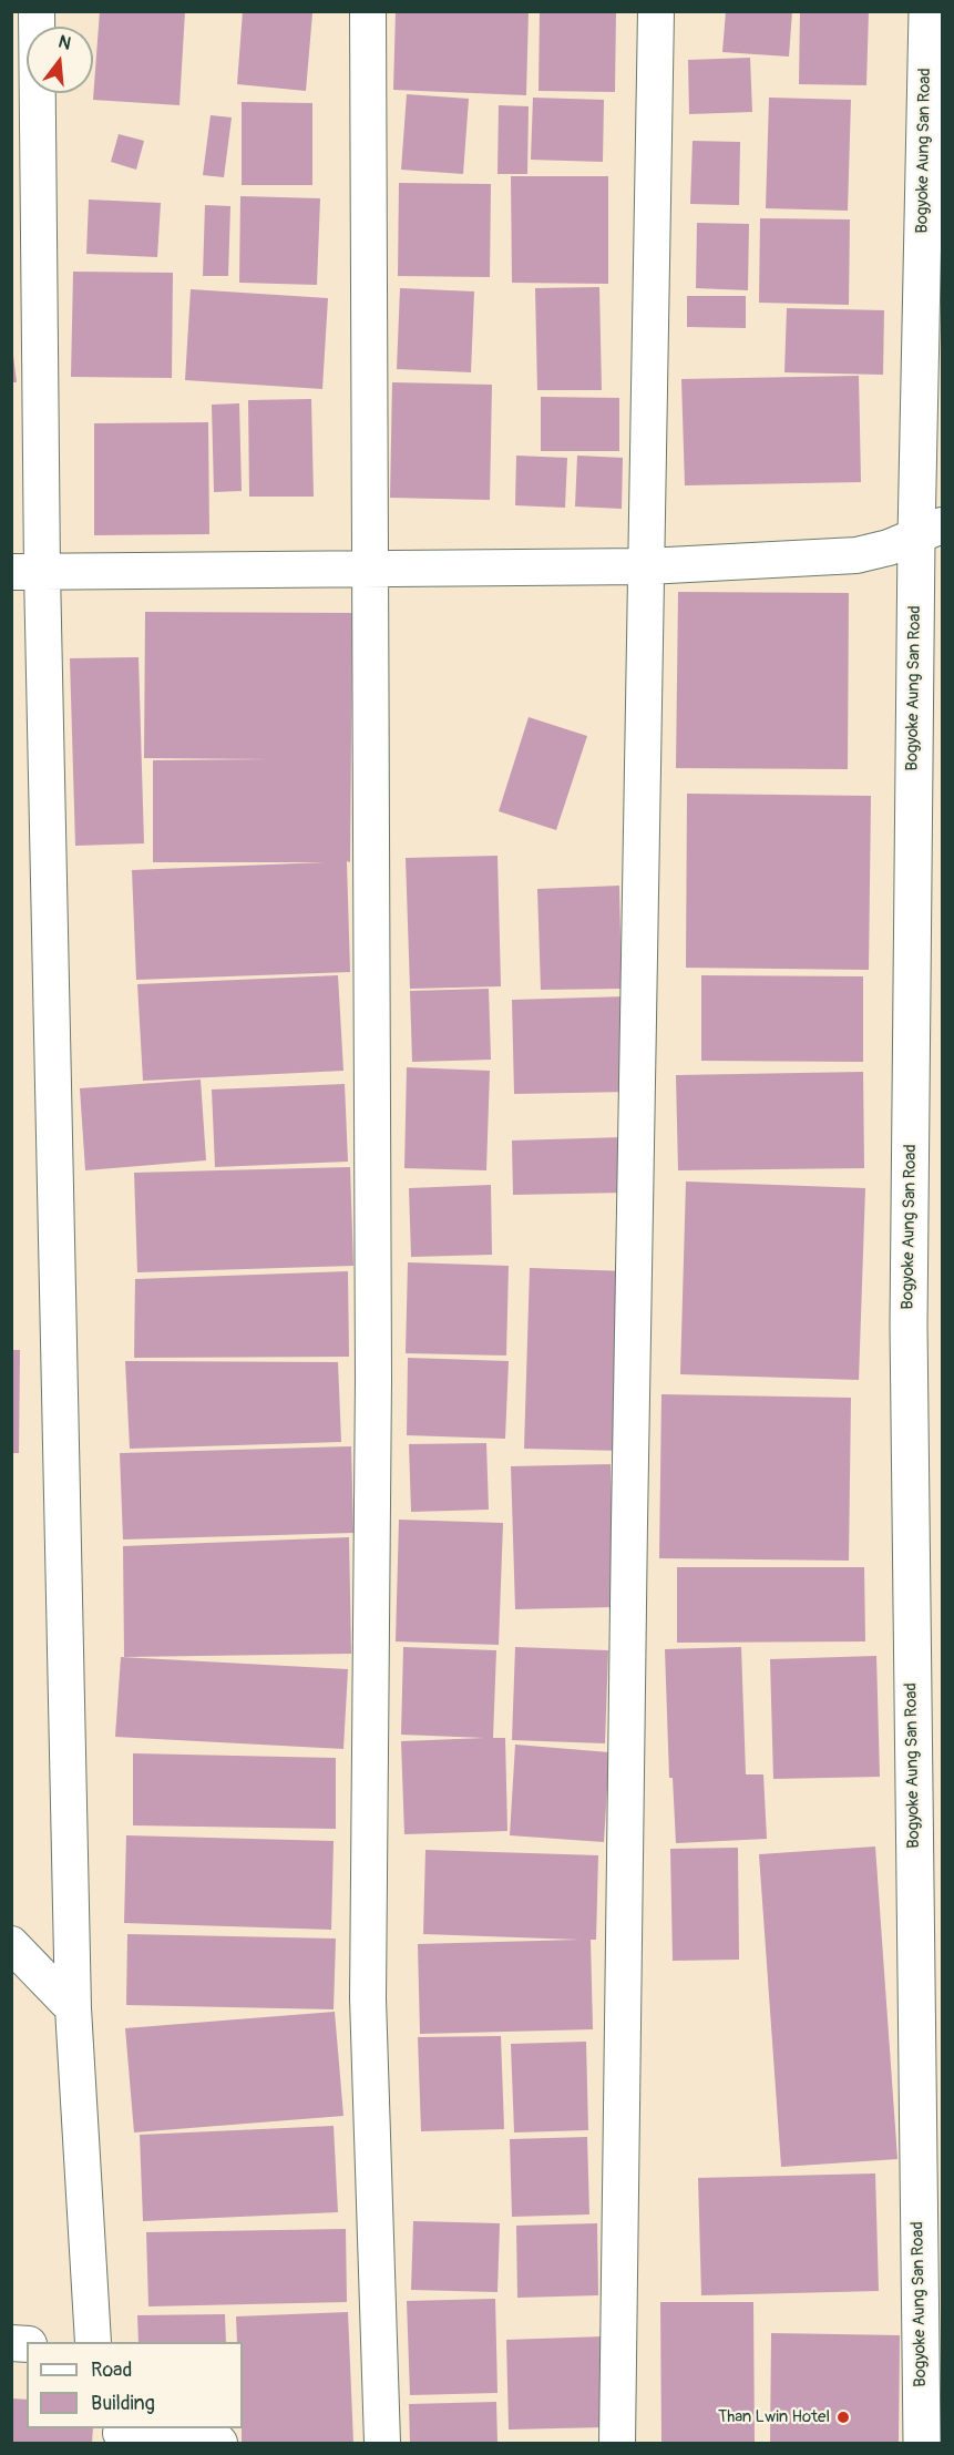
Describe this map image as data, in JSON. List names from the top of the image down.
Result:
{
  "streets": {
    "highway": ["Bogyoke Aung San Road"]
  },
  "places": ["Than Lwin Hotel"],
  "legend": ["Road", "Building"],
  "north": "top"
}
